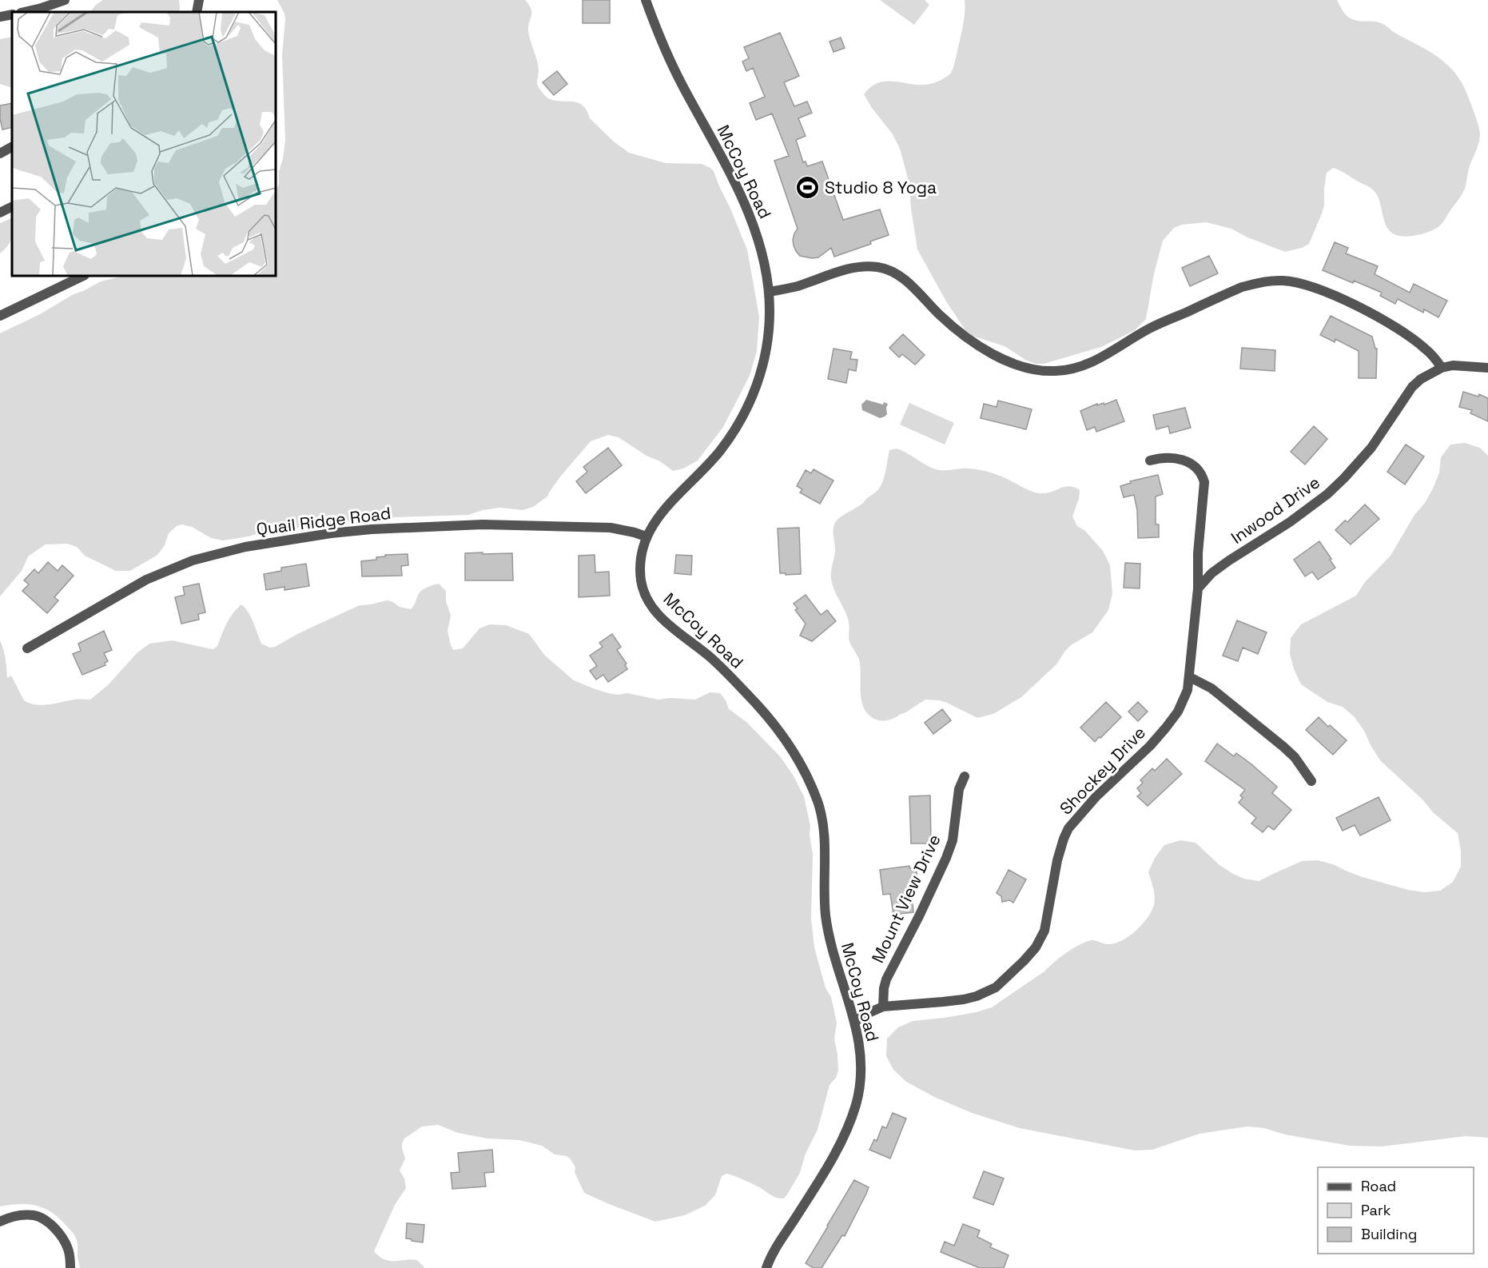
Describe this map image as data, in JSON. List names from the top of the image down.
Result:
{
  "streets": {
    "street": [
      "McCoy Road",
      "Inwood Drive",
      "Quail Ridge Road",
      "Shockey Drive",
      "Mount View Drive"
    ]
  },
  "crossings": [
    ["McCoy Road", "Quail Ridge Road"],
    ["McCoy Road", "Shockey Drive"],
    ["Inwood Drive", "Shockey Drive"],
    ["Shockey Drive", "Mount View Drive"]
  ],
  "places": {
    "sports": ["Studio 8 Yoga"]
  },
  "legend": ["Road", "Park", "Building"]
}
